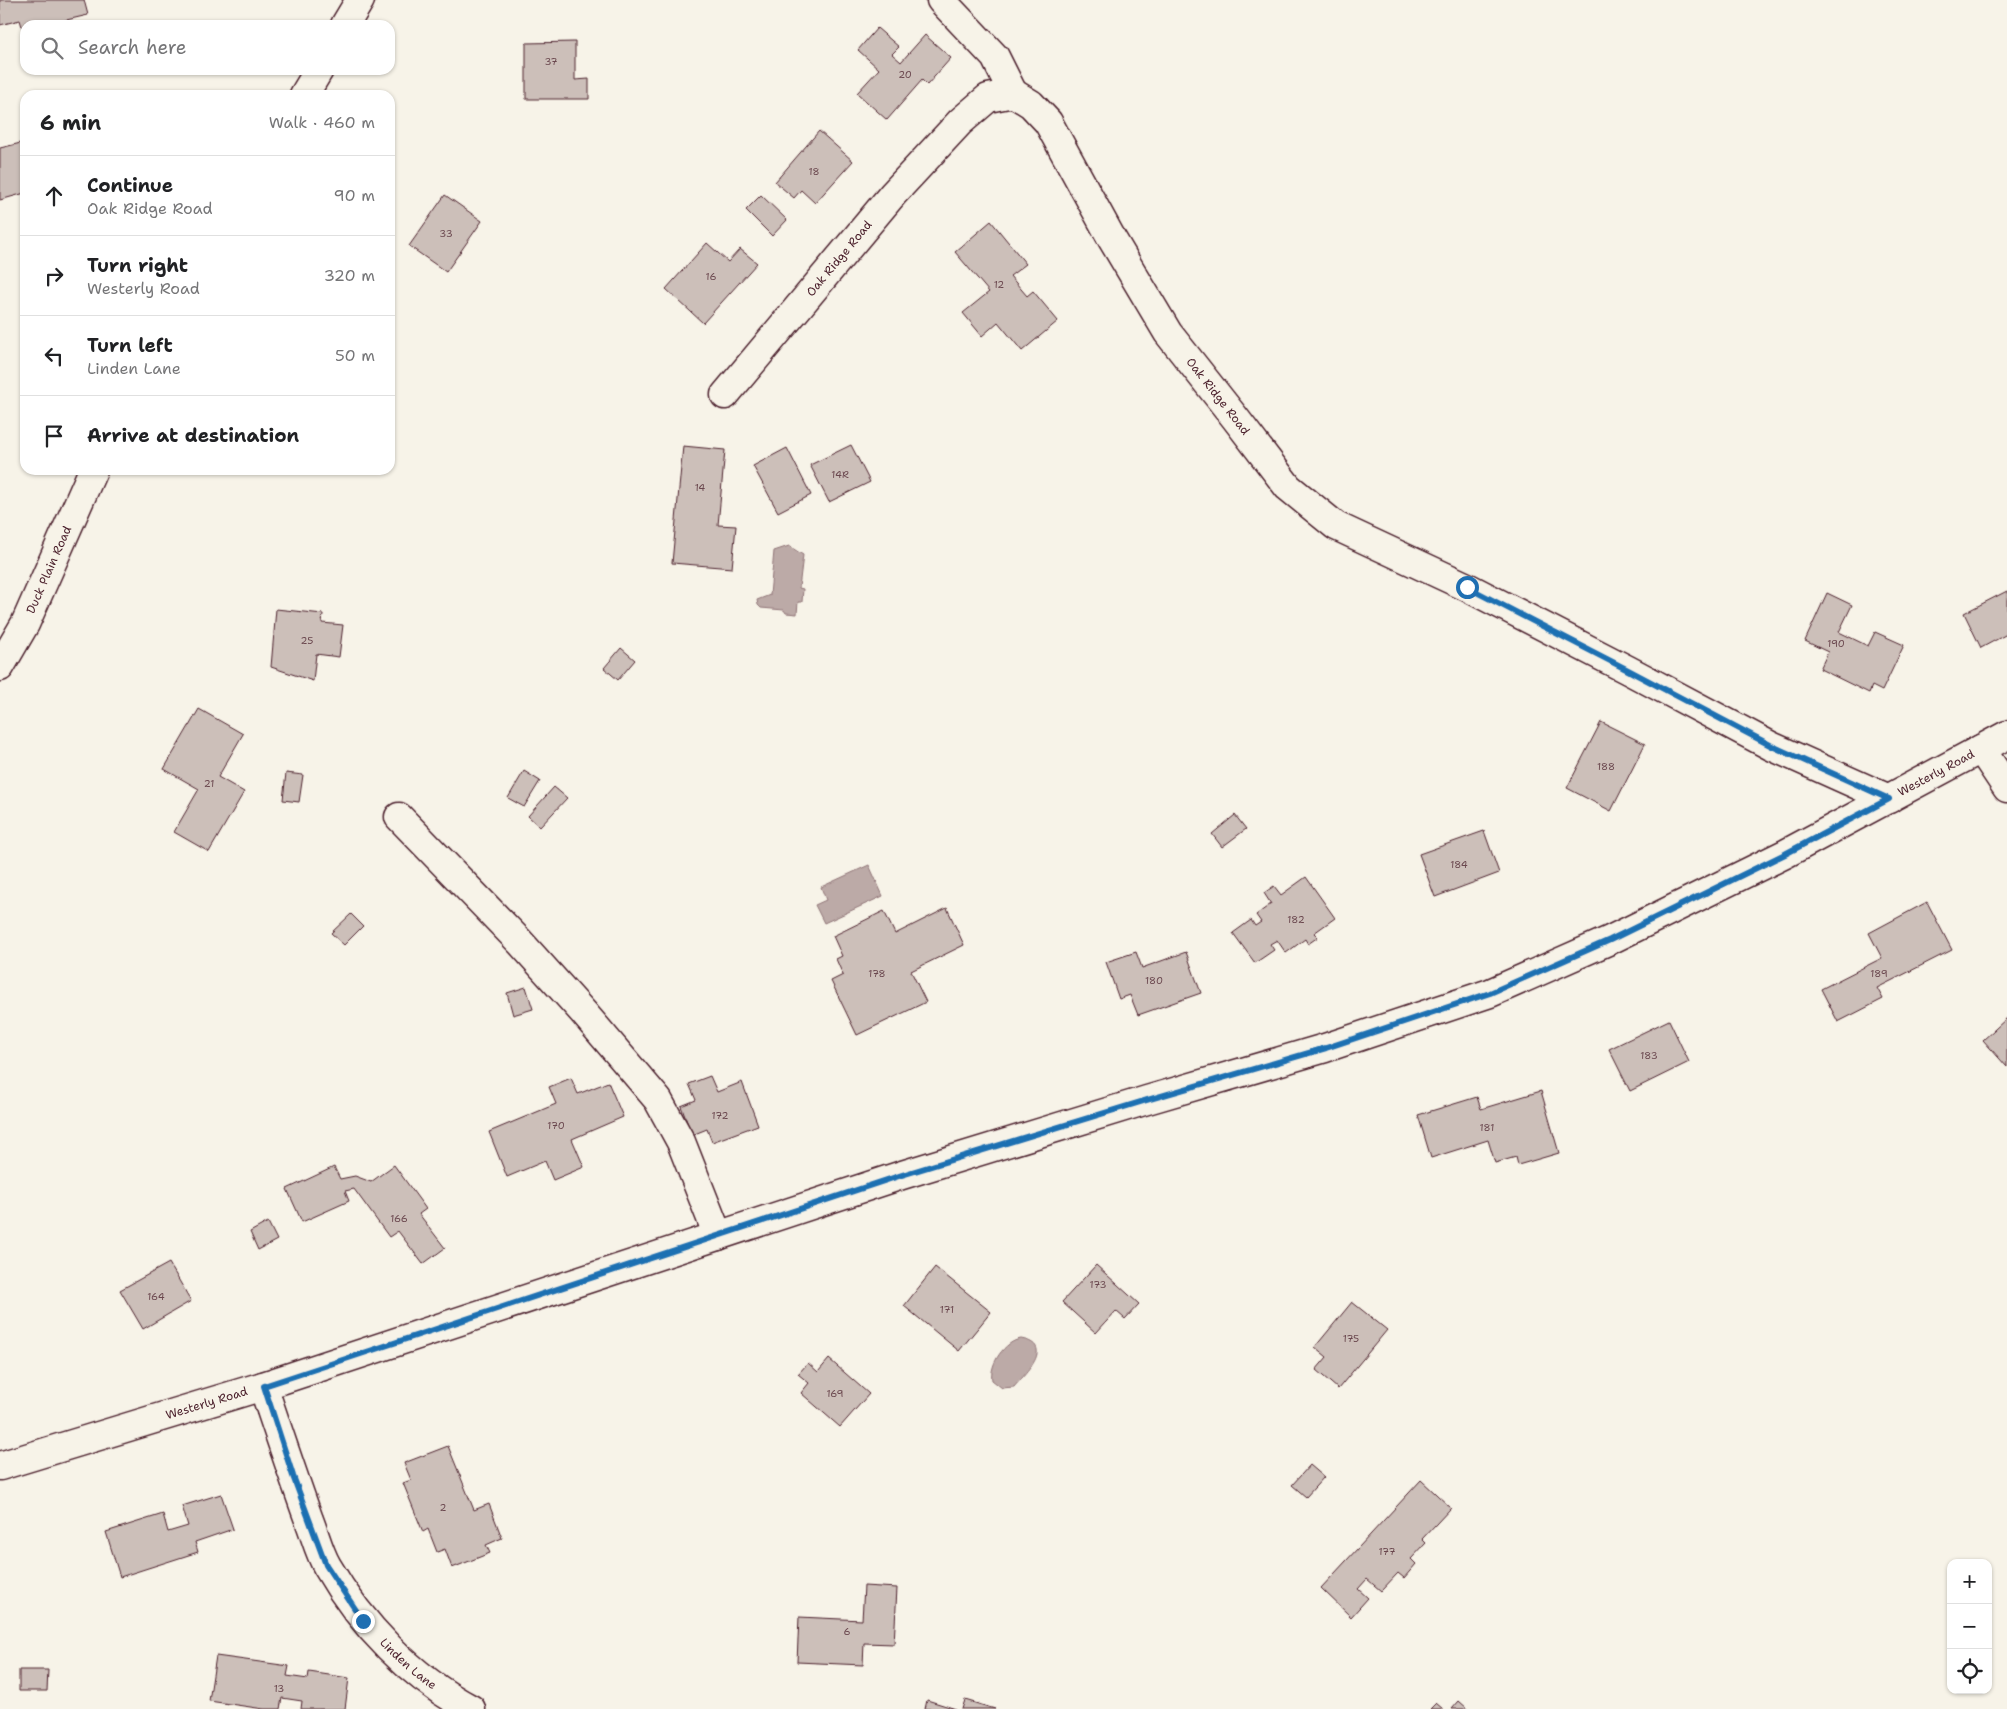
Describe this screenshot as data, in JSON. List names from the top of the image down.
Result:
{
  "streets": {
    "street": [
      "Oak Ridge Road",
      "Duck Plain Road",
      "Westerly Road",
      "Linden Lane"
    ]
  },
  "crossings": [
    ["Oak Ridge Road", "Westerly Road"],
    ["Westerly Road", "Linden Lane"]
  ],
  "house_numbers": [
    "37",
    "20",
    "18",
    "33",
    "16",
    "12",
    "14R",
    "14",
    "25",
    "190",
    "188",
    "21",
    "184",
    "182",
    "178",
    "189",
    "180",
    "183",
    "172",
    "170",
    "181",
    "166",
    "173",
    "164",
    "171",
    "175",
    "169",
    "2",
    "177",
    "6",
    "13"
  ],
  "page": {
    "search": "Search here",
    "heading": ["6 min", "Walk · 460 m"],
    "list": [
      ["Continue", "Oak Ridge Road", "90 m"],
      ["Turn right", "Westerly Road", "320 m"],
      ["Turn left", "Linden Lane", "50 m"],
      "Arrive at destination"
    ],
    "map_buttons": ["+", "−"]
  }
}
